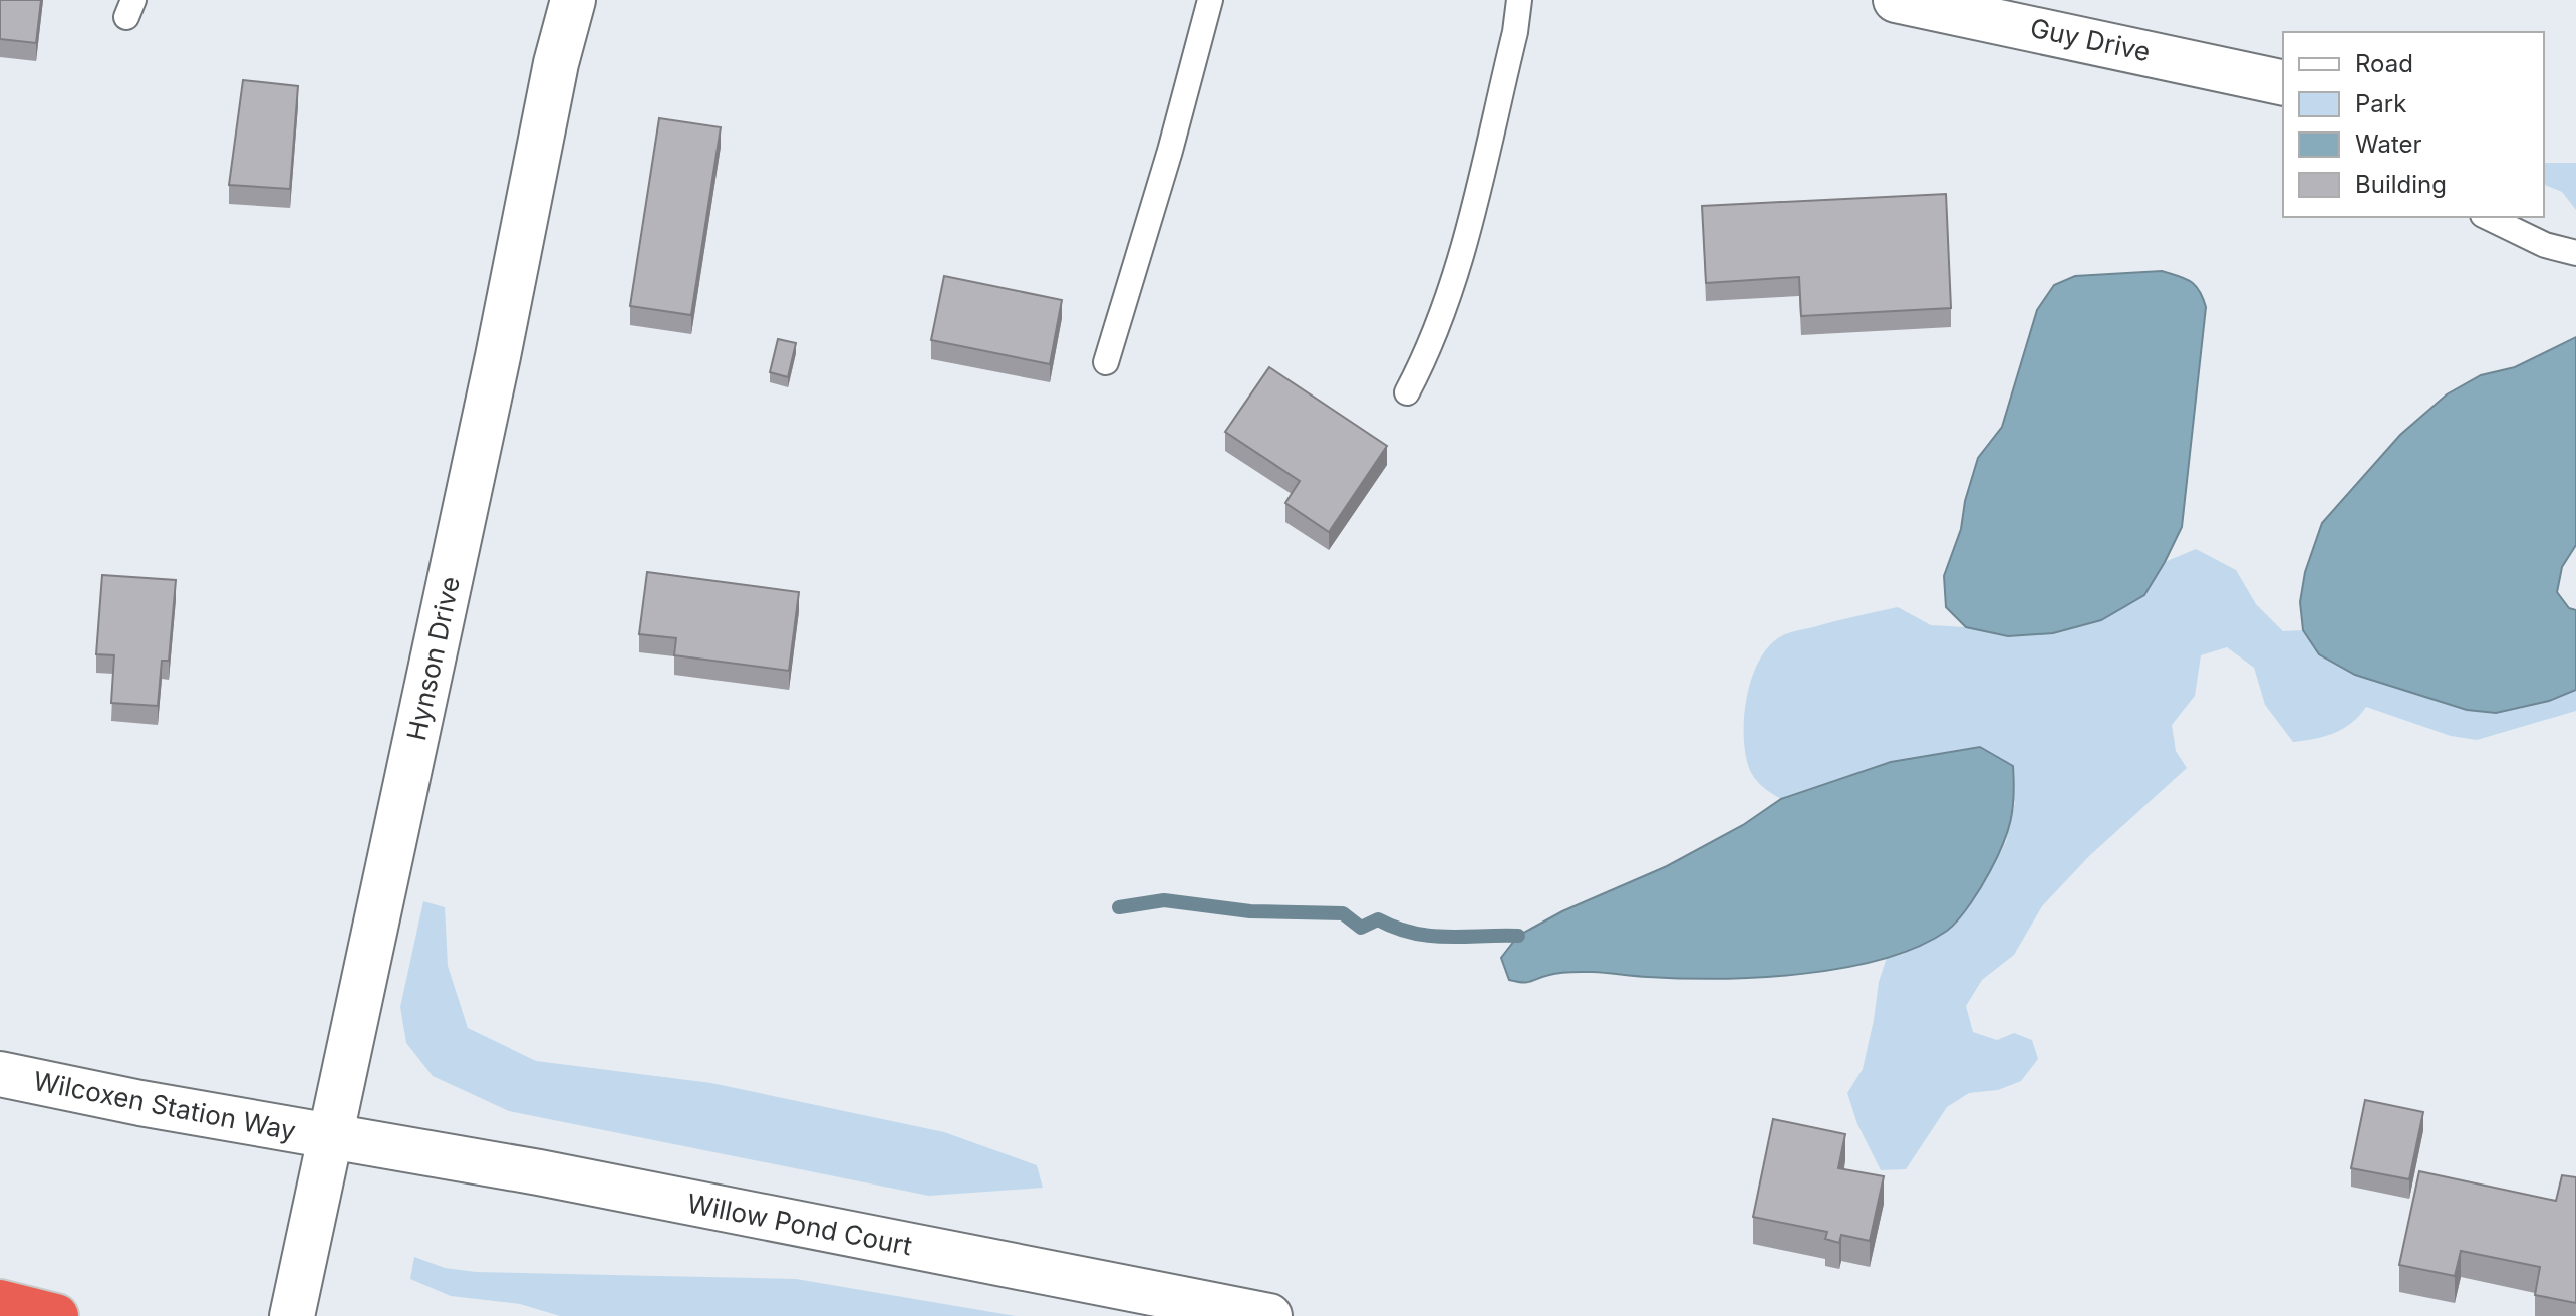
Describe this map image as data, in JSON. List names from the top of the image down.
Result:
{
  "streets": {
    "street": [
      "Guy Drive",
      "Hynson Drive",
      "Wilcoxen Station Way",
      "Willow Pond Court"
    ]
  },
  "crossings": [
    ["Hynson Drive", "Wilcoxen Station Way"],
    ["Hynson Drive", "Willow Pond Court"],
    ["Wilcoxen Station Way", "Willow Pond Court"]
  ],
  "legend": [
    "Road",
    "Park",
    "Water",
    "Building"
  ]
}
